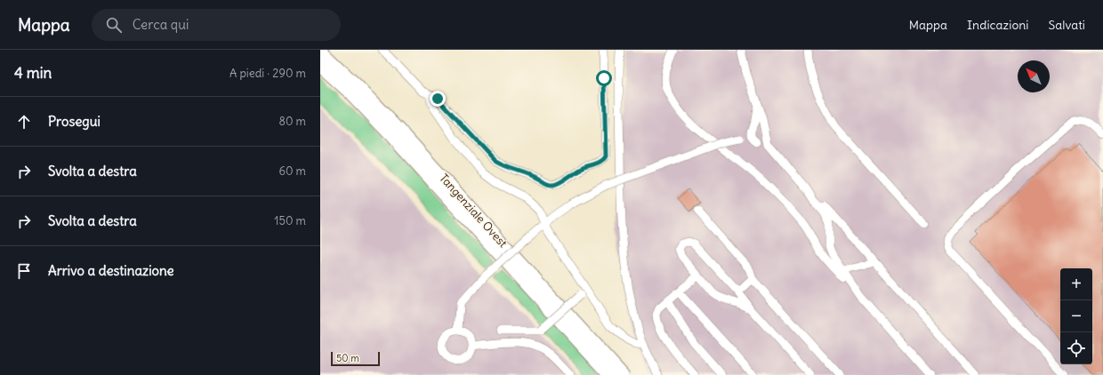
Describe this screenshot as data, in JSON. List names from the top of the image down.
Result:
{
  "streets": {
    "highway": ["Tangenziale Ovest"]
  },
  "scale_bar": "50 m",
  "north": "top left",
  "page": {
    "header": "Mappa",
    "search": "Cerca qui",
    "nav": ["Mappa", "Indicazioni", "Salvati"],
    "heading": ["4 min", "A piedi · 290 m"],
    "list": [
      ["Prosegui", "80 m"],
      ["Svolta a destra", "60 m"],
      ["Svolta a destra", "150 m"],
      "Arrivo a destinazione"
    ],
    "map_buttons": ["+", "−"],
    "scale": "50 m"
  }
}
